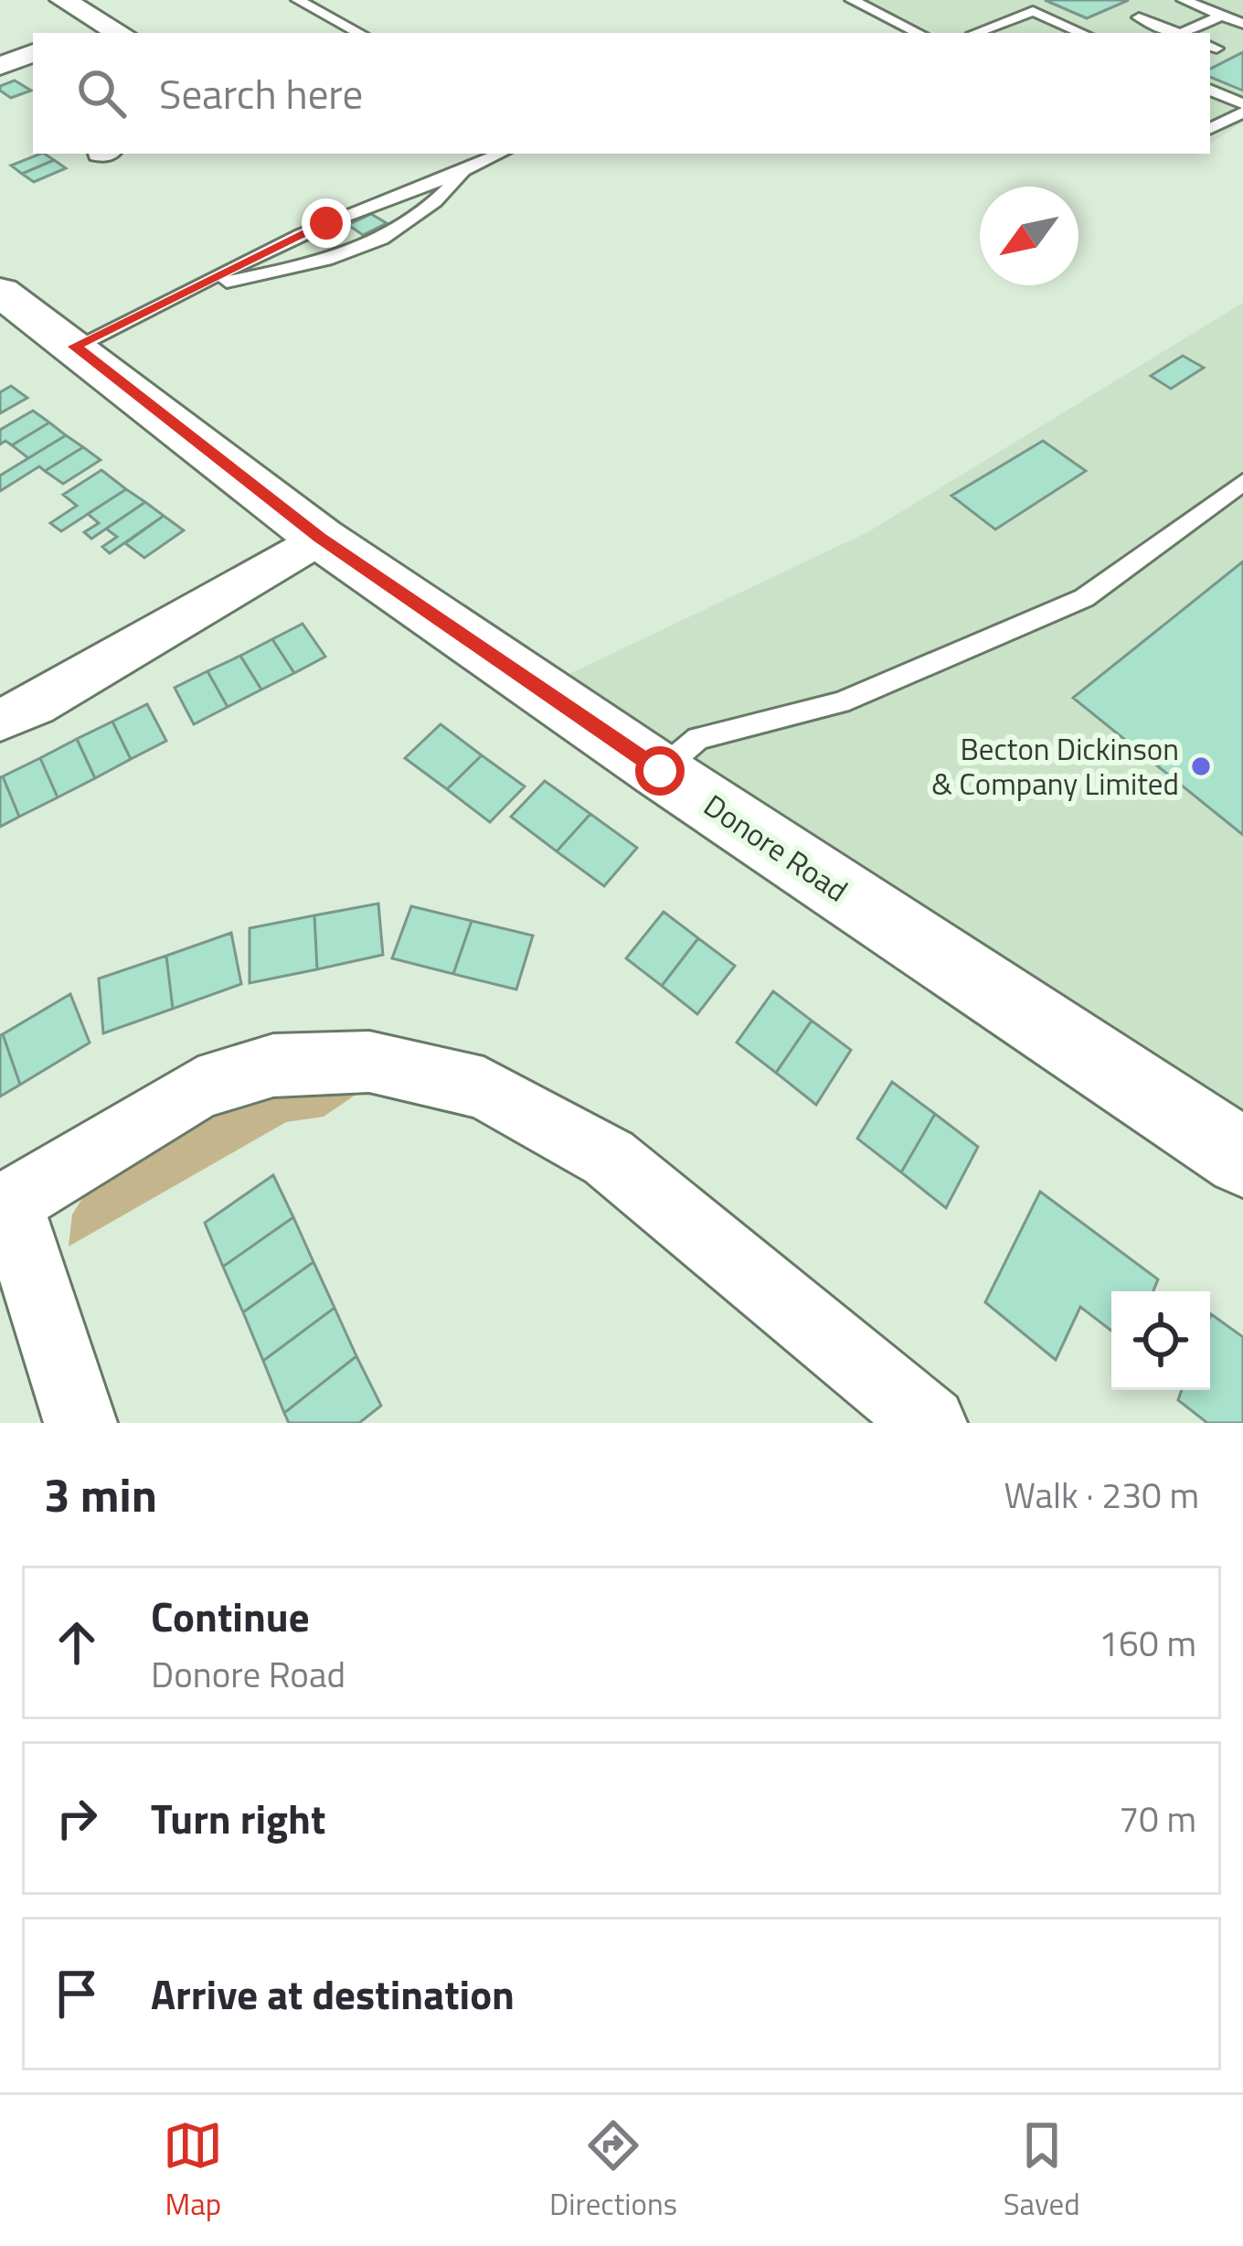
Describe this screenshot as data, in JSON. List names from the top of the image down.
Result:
{
  "streets": {
    "street": ["Donore Road"]
  },
  "places": ["Becton Dickinson & Company Limited"],
  "north": "bottom left",
  "page": {
    "search": "Search here",
    "heading": ["3 min", "Walk · 230 m"],
    "list": [
      ["Continue", "Donore Road", "160 m"],
      ["Turn right", "70 m"],
      "Arrive at destination"
    ],
    "nav": ["Map", "Directions", "Saved"]
  }
}
